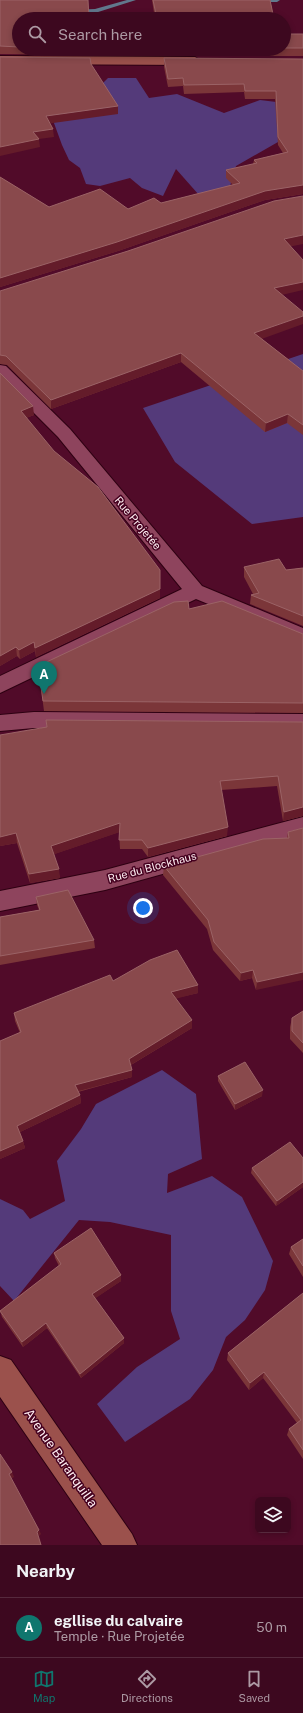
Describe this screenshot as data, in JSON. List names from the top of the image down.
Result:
{
  "streets": {
    "street": ["Rue Projetée", "Rue du Blockhaus", "Avenue Baranquilla"]
  },
  "page": {
    "search": "Search here",
    "pins": "A",
    "heading": "Nearby",
    "list": [
      {
        "mark": "A",
        "name": "egllise du calvaire",
        "note": "Temple · Rue Projetée",
        "value": "50 m"
      }
    ],
    "nav": ["Map", "Directions", "Saved"]
  }
}
